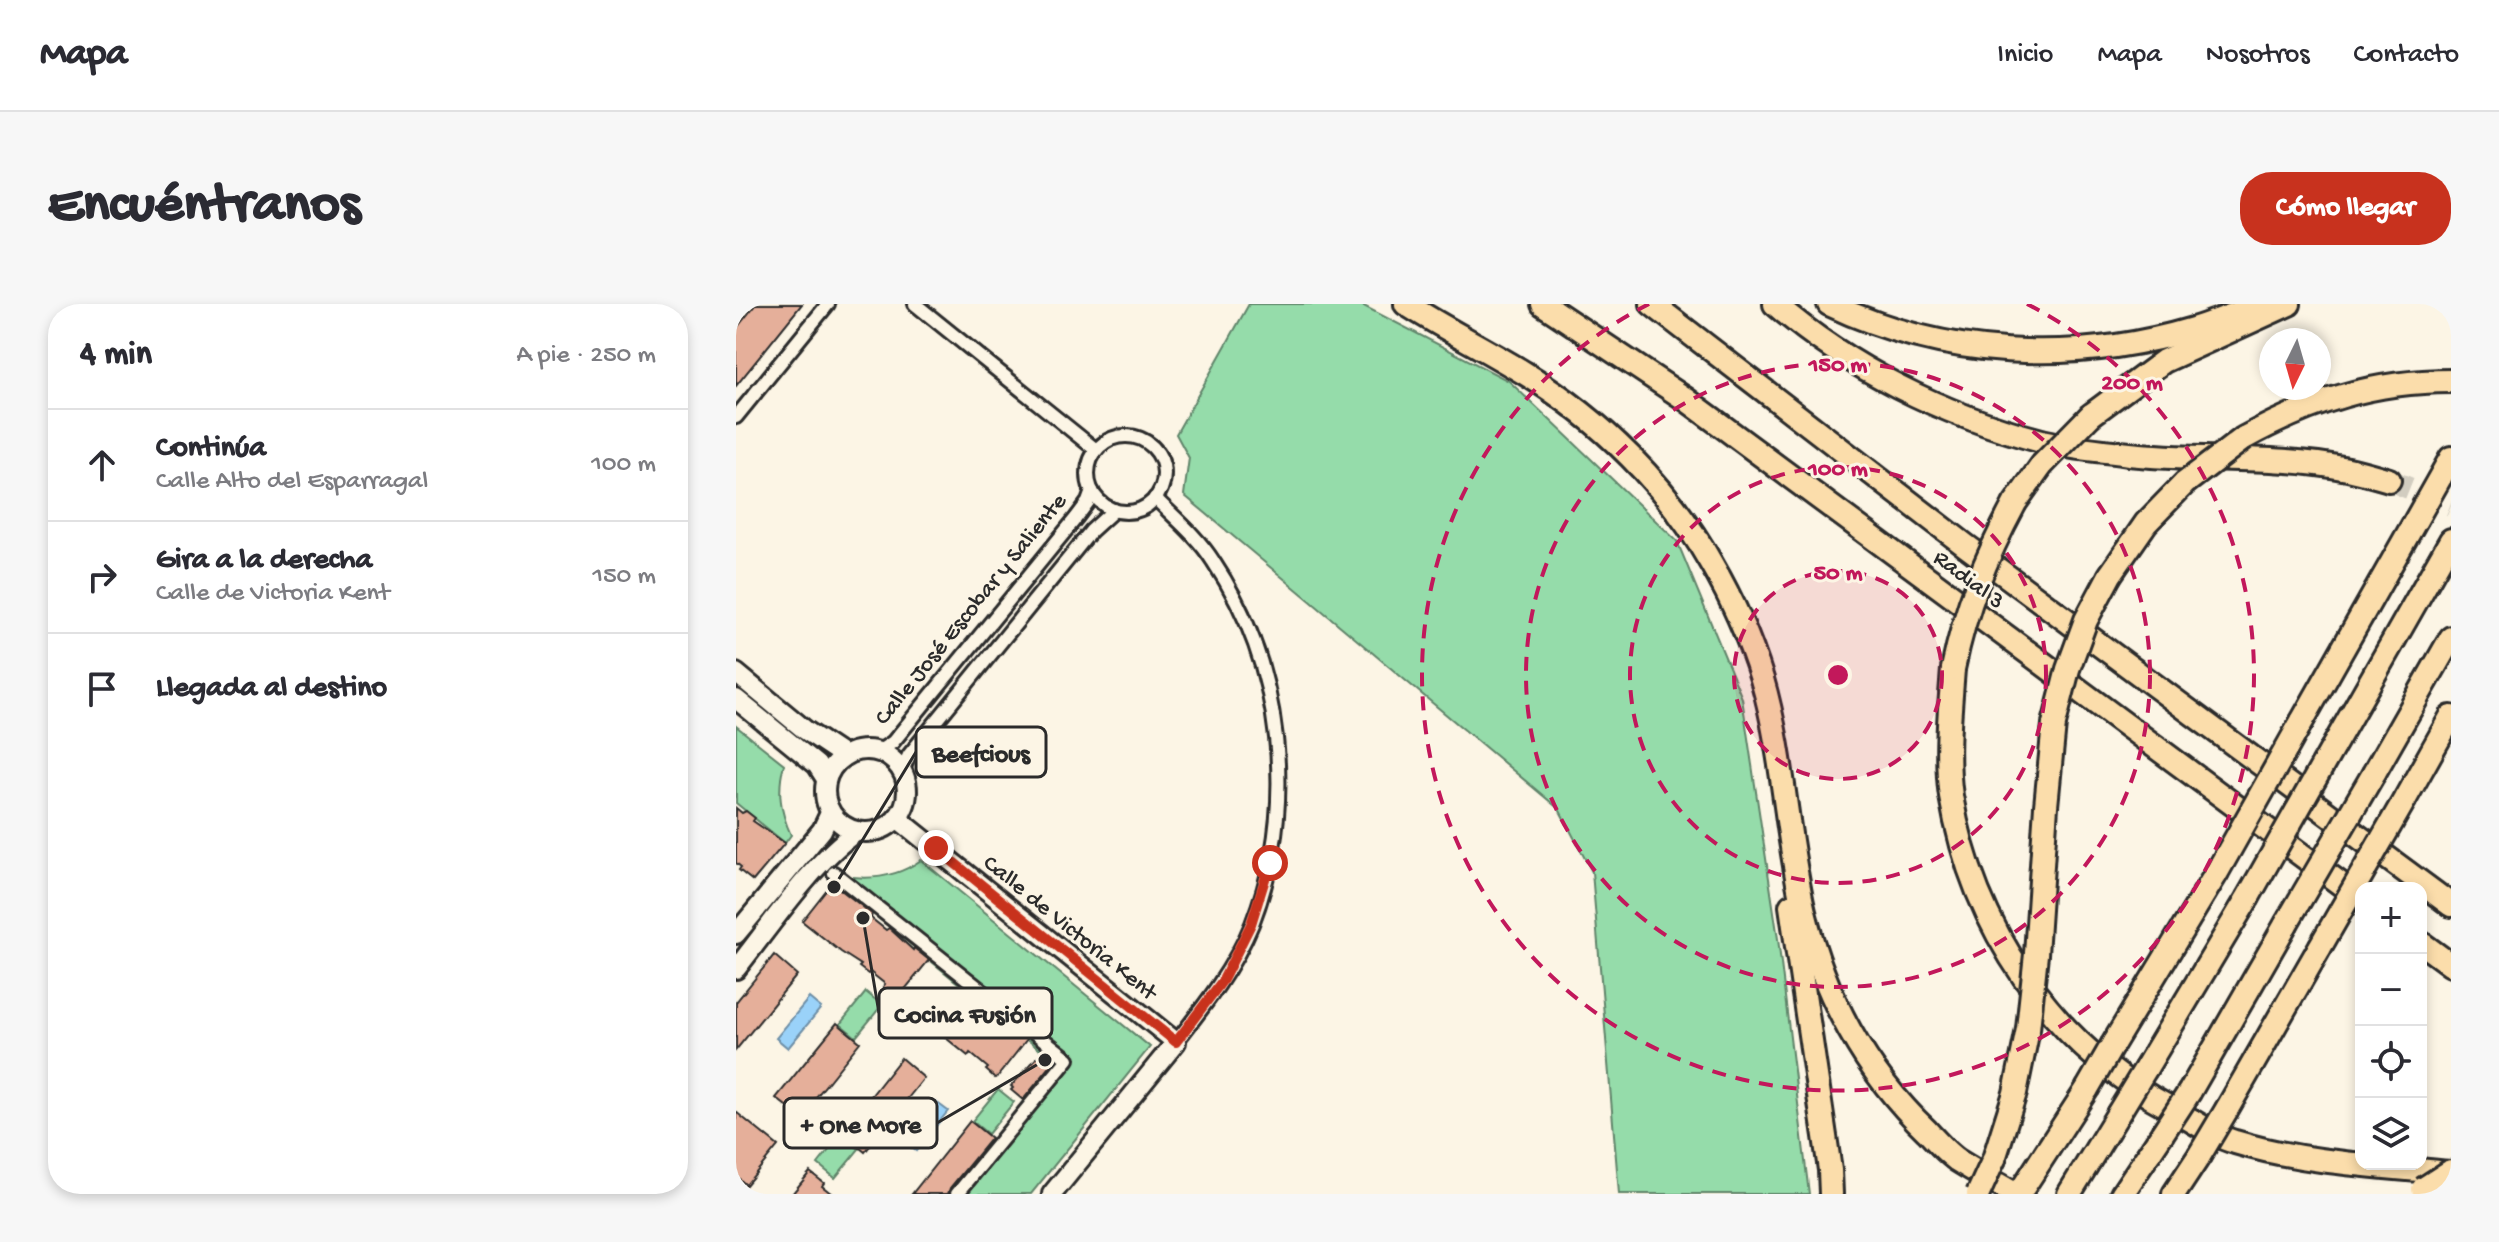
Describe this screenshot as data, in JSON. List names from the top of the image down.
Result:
{
  "streets": {
    "highway": ["Radial 3"],
    "main road": ["Calle de Victoria Kent"],
    "street": ["Calle José Escobar y Saliente"]
  },
  "crossings": [
    ["Calle José Escobar y Saliente", "Calle de Victoria Kent"]
  ],
  "places": ["Beefcious", "Cocina Fusión", "+ One More"],
  "north": "bottom",
  "page": {
    "header": "Mapa",
    "nav": [
      "Inicio",
      "Mapa",
      "Nosotros",
      "Contacto"
    ],
    "buttons": "Cómo llegar",
    "title": "Encuéntranos",
    "heading": ["4 min", "A pie · 250 m"],
    "list": [
      ["Continúa", "Calle Alto del Esparragal", "100 m"],
      ["Gira a la derecha", "Calle de Victoria Kent", "150 m"],
      "Llegada al destino"
    ],
    "map_buttons": ["+", "−"]
  },
  "rings": [
    "150 m",
    "200 m",
    "100 m",
    "50 m"
  ]
}
